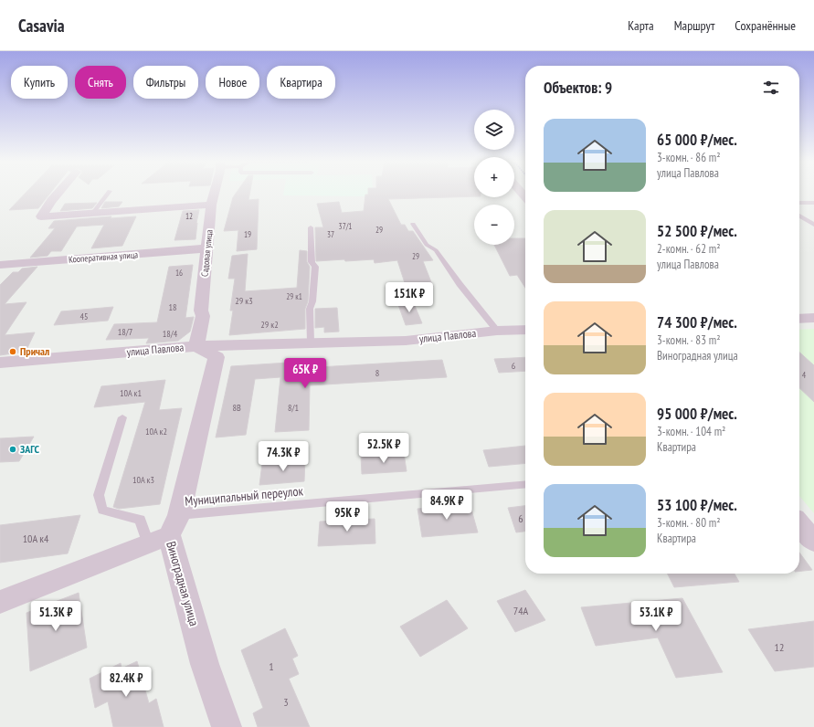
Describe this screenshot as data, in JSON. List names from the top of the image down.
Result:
{
  "streets": {
    "street": [
      "Садовая улица",
      "Кооперативная улица",
      "улица Павлова",
      "Виноградная улица"
    ],
    "lane": ["Муниципальный переулок"]
  },
  "crossings": [
    ["Садовая улица", "Кооперативная улица"],
    ["Садовая улица", "улица Павлова"],
    ["Садовая улица", "Виноградная улица"],
    ["улица Павлова", "Виноградная улица"],
    ["Муниципальный переулок", "Виноградная улица"]
  ],
  "places": ["Причал", "ЗАГС"],
  "house_numbers": [
    "12",
    "37/1",
    "29",
    "19",
    "37",
    "29",
    "16",
    "29 к1",
    "29 к3",
    "18",
    "45",
    "29 к2",
    "18/7",
    "18/4",
    "6",
    "8",
    "4",
    "10А к1",
    "8В",
    "8/1",
    "10А к2",
    "10А к3",
    "6",
    "10А к4",
    "74А",
    "12",
    "1",
    "3"
  ],
  "page": {
    "header": "Casavia",
    "nav": ["Карта", "Маршрут", "Сохранённые"],
    "chip": [
      "Купить",
      "Снять",
      "Фильтры",
      "Новое",
      "Квартира"
    ],
    "heading": "Объектов: 9",
    "map_buttons": ["+", "−"],
    "list": [
      {
        "name": "65 000 ₽/мес.",
        "note": "3-комн. · 86 m² · улица Павлова"
      },
      {
        "name": "52 500 ₽/мес.",
        "note": "2-комн. · 62 m² · улица Павлова"
      },
      {
        "name": "74 300 ₽/мес.",
        "note": "3-комн. · 83 m² · Виноградная улица"
      },
      {
        "name": "95 000 ₽/мес.",
        "note": "3-комн. · 104 m² · Квартира"
      },
      {
        "name": "53 100 ₽/мес.",
        "note": "3-комн. · 80 m² · Квартира"
      }
    ],
    "price": [
      "151K ₽",
      "65K ₽",
      "52.5K ₽",
      "74.3K ₽",
      "84.9K ₽",
      "95K ₽",
      "51.3K ₽",
      "53.1K ₽",
      "82.4K ₽"
    ]
  }
}
